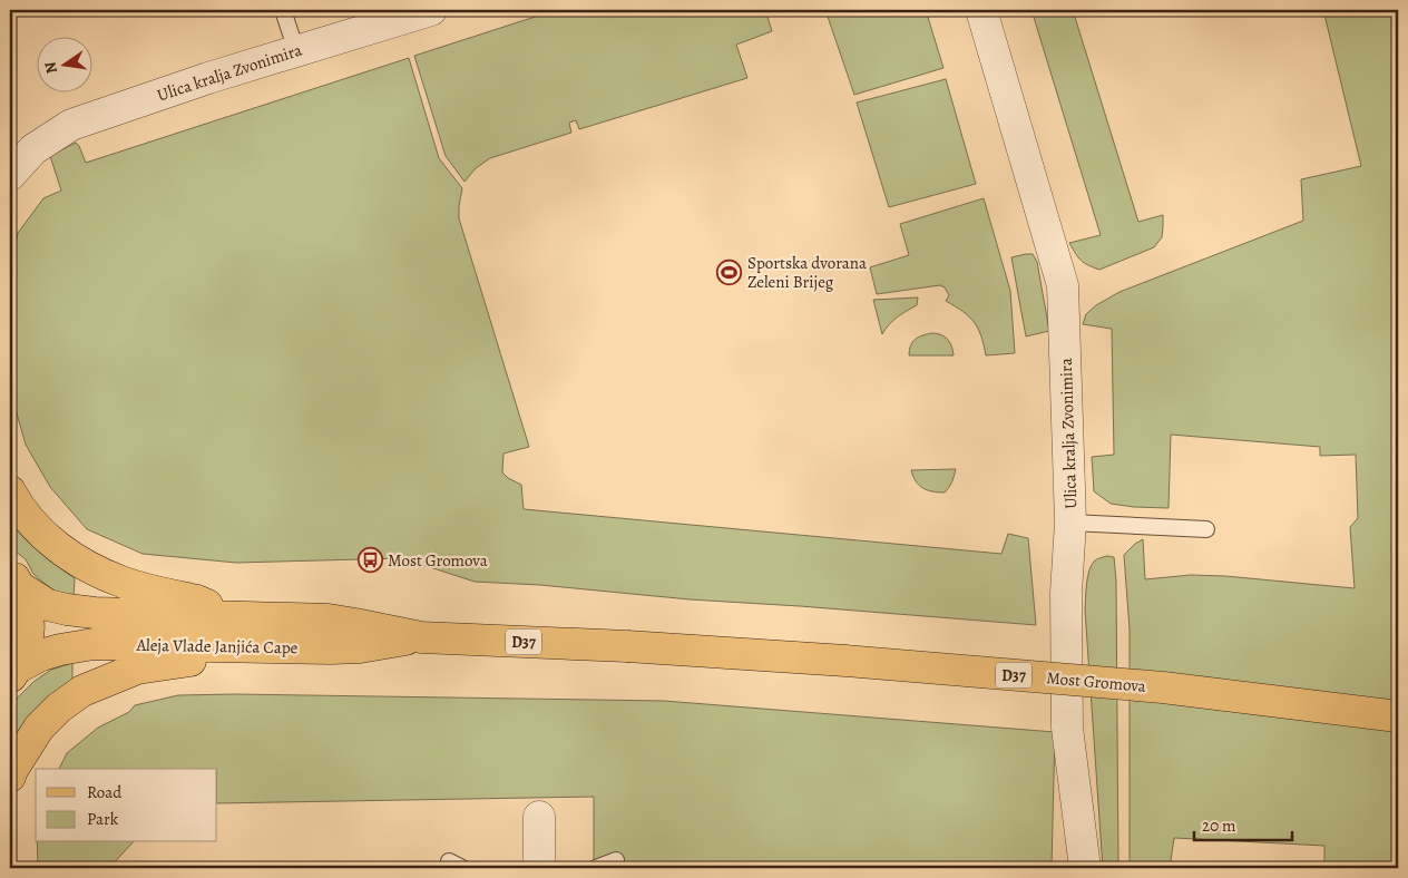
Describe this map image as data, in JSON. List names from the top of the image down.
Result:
{
  "streets": {
    "main road": ["D37", "Aleja Vlade Janjića Cape", "Most Gromova"],
    "street": ["Ulica kralja Zvonimira"]
  },
  "crossings": [
    ["Aleja Vlade Janjića Cape", "Most Gromova"]
  ],
  "places": {
    "sports": ["Sportska dvorana Zeleni Brijeg"],
    "bus stop": ["Most Gromova"]
  },
  "legend": ["Road", "Park"],
  "scale_bar": "20 m",
  "north": "left"
}
